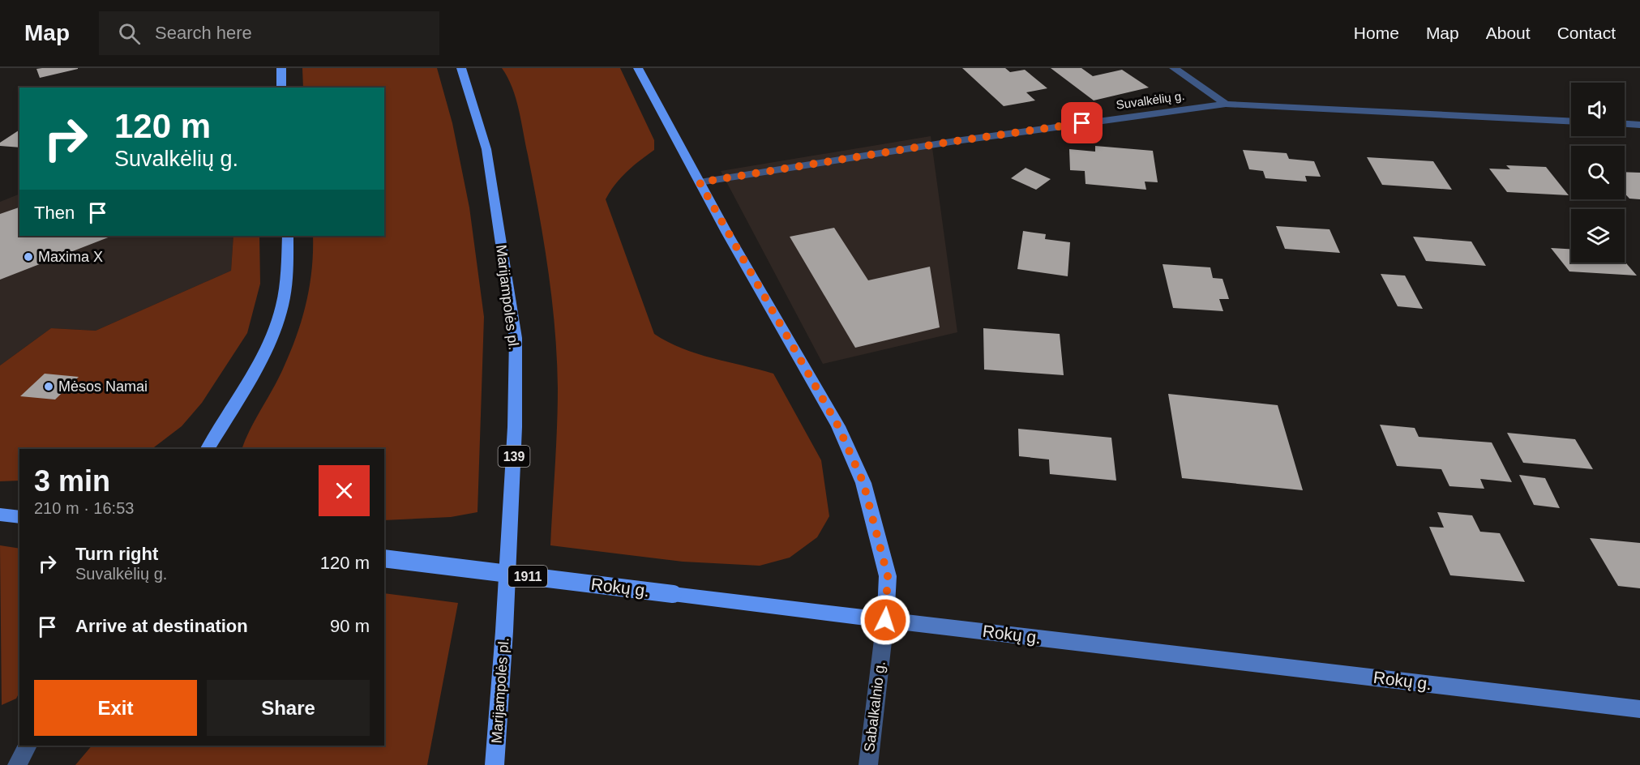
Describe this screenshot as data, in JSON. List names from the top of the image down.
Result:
{
  "streets": {
    "main road": [
      "Marijampolės pl.",
      "139",
      "1911",
      "Rokų g.",
      "Sabalkalnio g."
    ],
    "street": ["Suvalkėlių g."]
  },
  "crossings": [
    ["Suvalkėlių g.", "Sabalkalnio g."],
    ["Rokų g.", "Sabalkalnio g."]
  ],
  "places": ["Maxima X", "Mėsos Namai"],
  "page": {
    "header": "Map",
    "search": "Search here",
    "nav": [
      "Home",
      "Map",
      "About",
      "Contact"
    ],
    "turn": ["120 m", "Suvalkėlių g."],
    "then": "Then",
    "heading": ["3 min", "210 m · 16:53"],
    "list": [
      {
        "name": "Turn right",
        "note": "Suvalkėlių g.",
        "value": "120 m"
      },
      {
        "name": "Arrive at destination",
        "value": "90 m"
      }
    ],
    "buttons": ["Exit", "Share"]
  }
}
